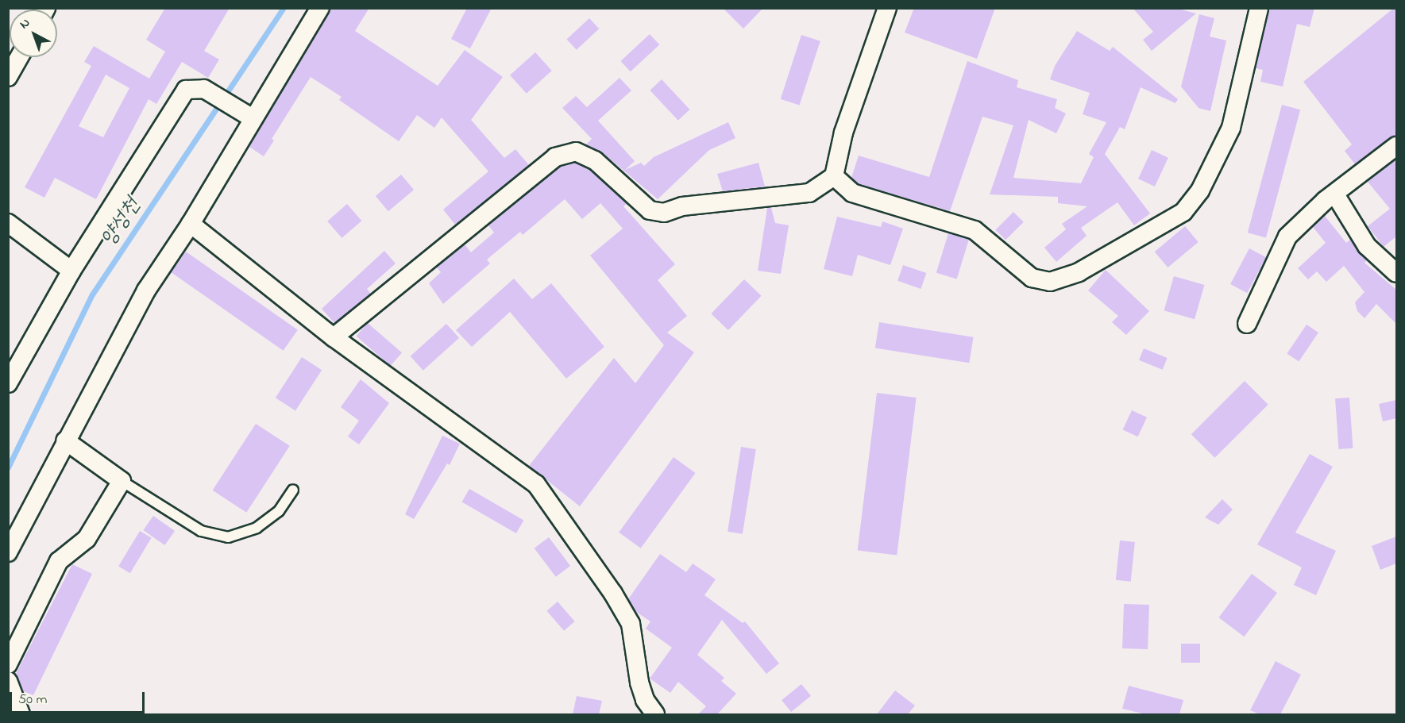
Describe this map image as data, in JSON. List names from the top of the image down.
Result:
{
  "water": ["양성천"],
  "scale_bar": "50 m",
  "north": "top left"
}
